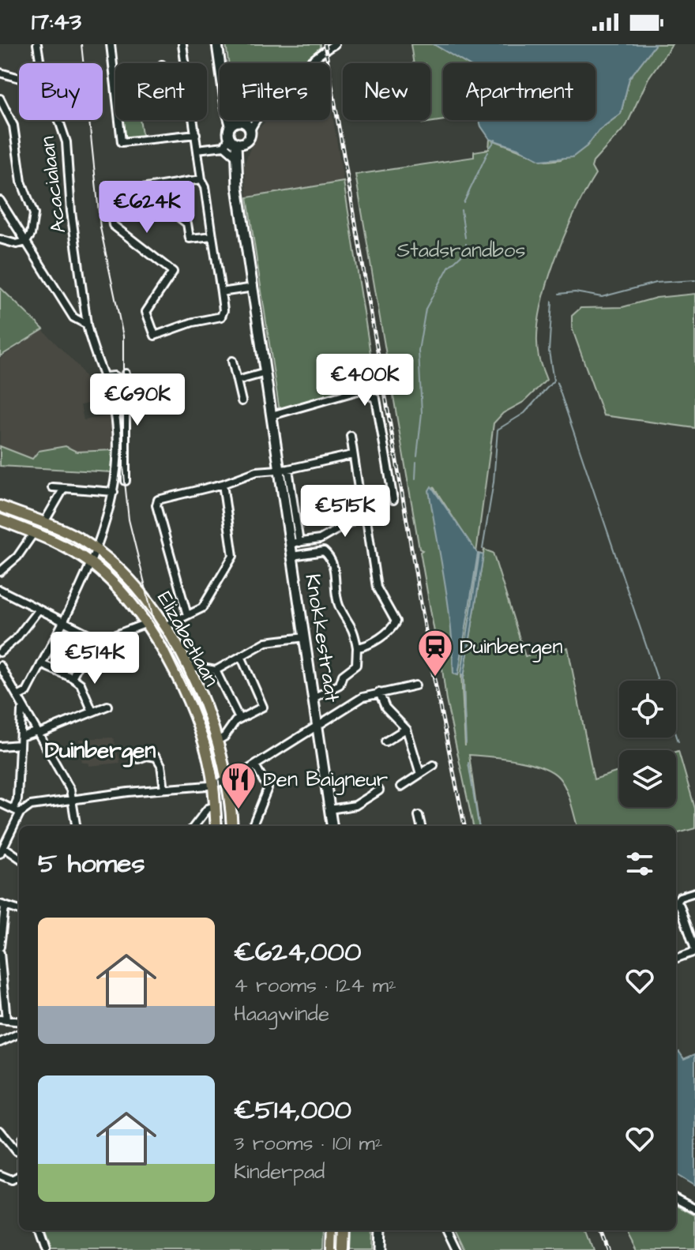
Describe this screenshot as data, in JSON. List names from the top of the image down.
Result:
{
  "streets": {
    "main road": ["Elizabetlaan"],
    "street": ["Acacialaan", "Knokkestraat"]
  },
  "districts": ["Duinbergen"],
  "parks": ["Stadsrandbos"],
  "places": {
    "station": ["Duinbergen"],
    "restaurant": ["Den Baigneur"]
  },
  "page": {
    "status": "17:43",
    "chip": [
      "Buy",
      "Rent",
      "Filters",
      "New",
      "Apartment"
    ],
    "price": [
      "€624K",
      "€400K",
      "€690K",
      "€515K",
      "€514K"
    ],
    "heading": "5 homes",
    "list": [
      {
        "name": "€624,000",
        "note": "4 rooms · 124 m² · Haagwinde"
      },
      {
        "name": "€514,000",
        "note": "3 rooms · 101 m² · Kinderpad"
      }
    ]
  }
}
